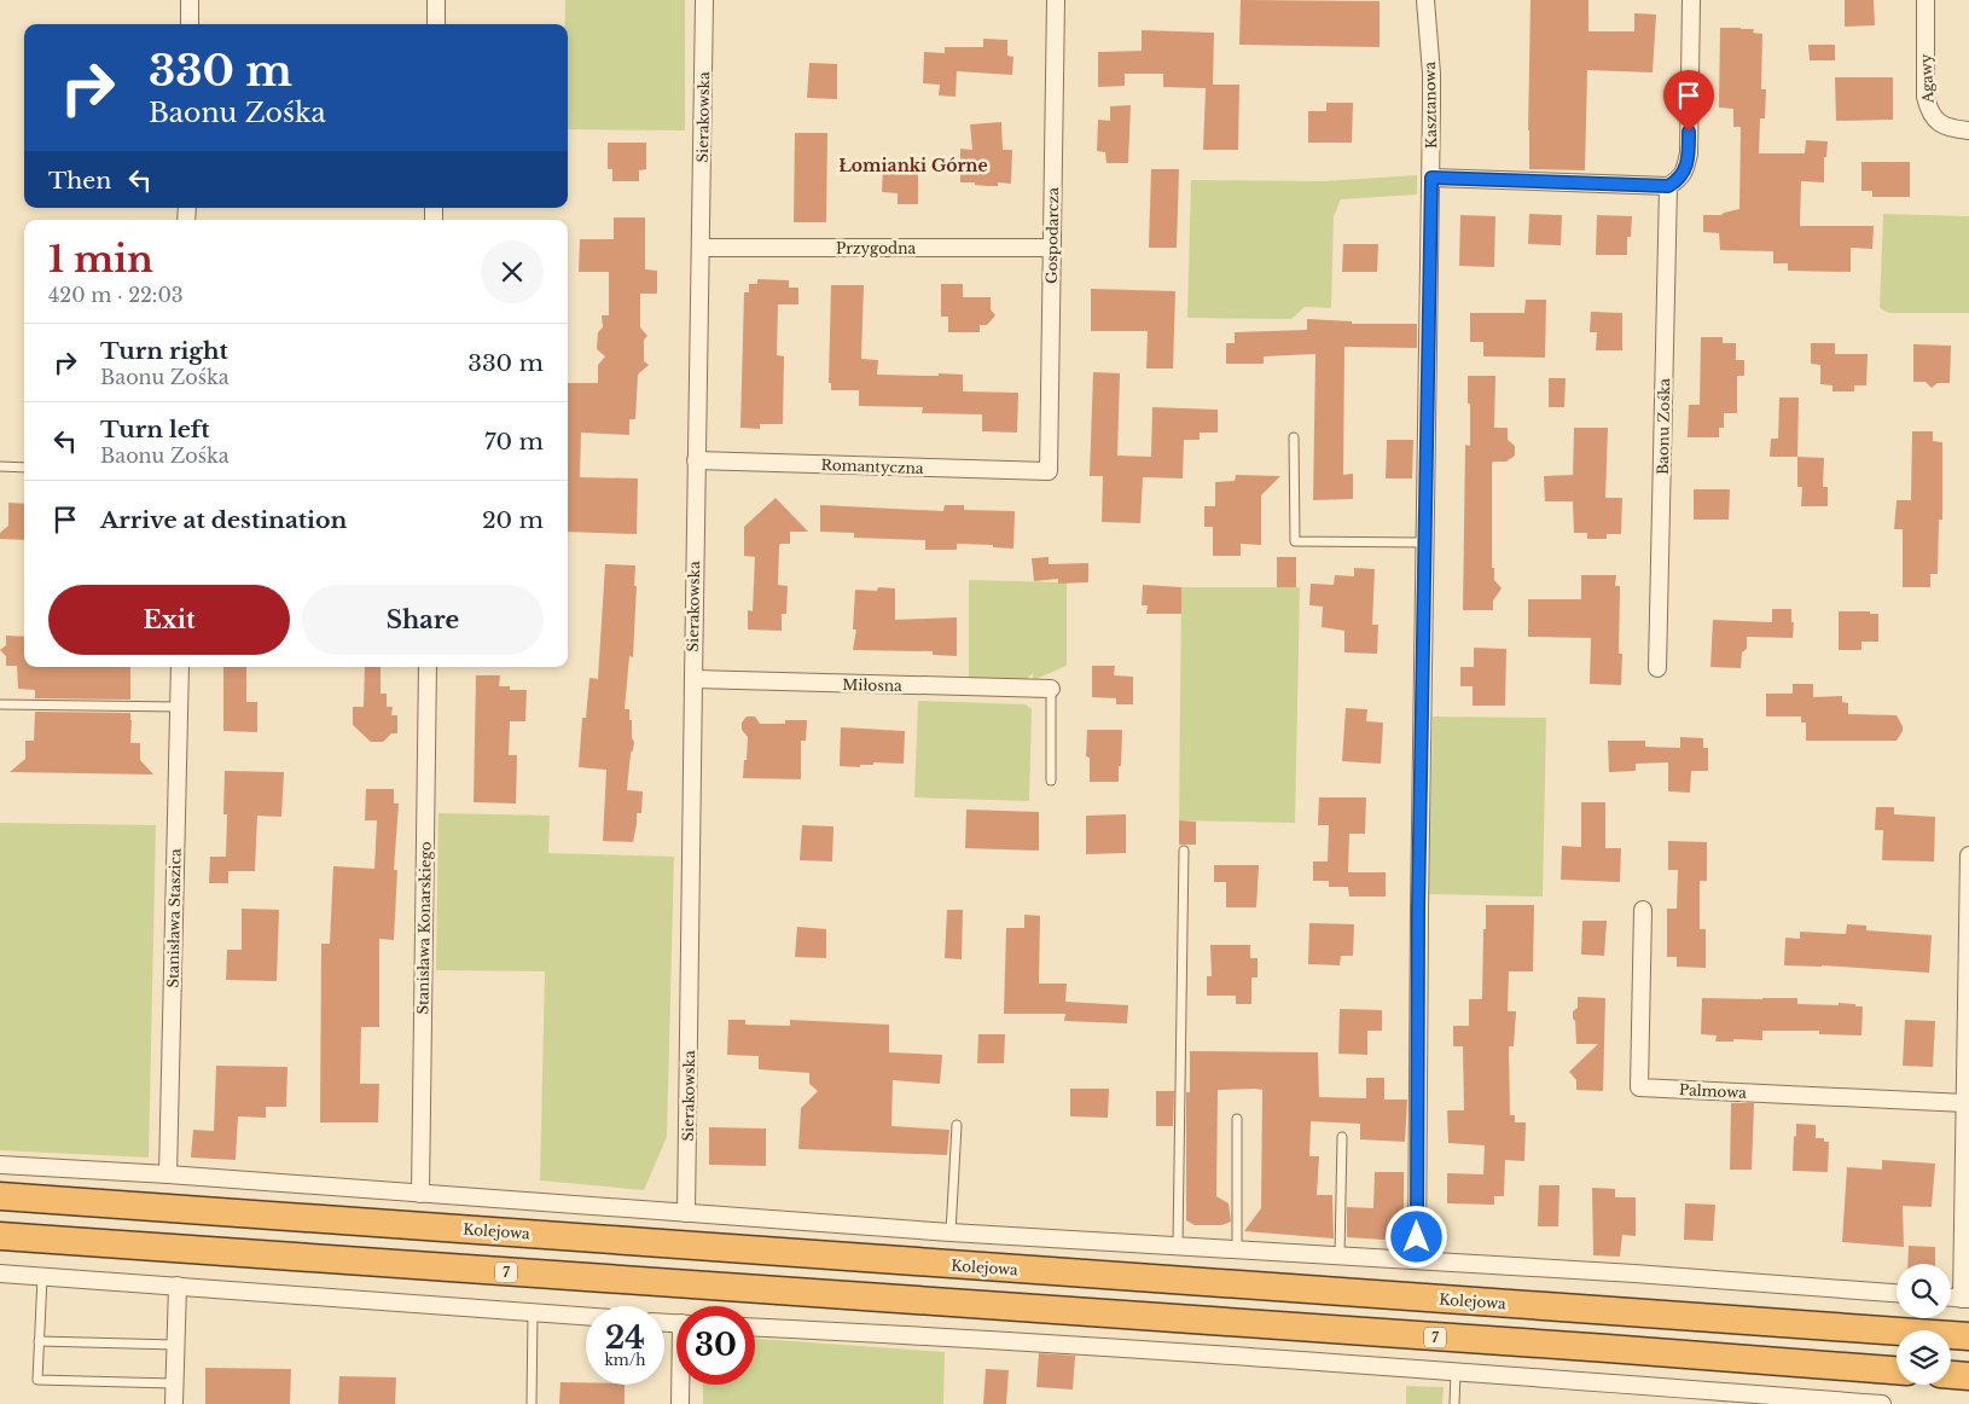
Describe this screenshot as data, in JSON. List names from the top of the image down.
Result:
{
  "streets": {
    "highway": ["Kolejowa", "7"],
    "street": [
      "Agawy",
      "Kasztanowa",
      "Sierakowska",
      "Gospodarcza",
      "Przygodna",
      "Baonu Zośka",
      "Romantyczna",
      "Miłosna",
      "Stanisława Staszica",
      "Stanisława Konarskiego",
      "Palmowa"
    ]
  },
  "crossings": [
    ["Sierakowska", "Przygodna"],
    ["Sierakowska", "Romantyczna"],
    ["Sierakowska", "Miłosna"],
    ["Gospodarcza", "Przygodna"],
    ["Gospodarcza", "Romantyczna"]
  ],
  "districts": ["Łomianki Górne"],
  "page": {
    "turn": ["330 m", "Baonu Zośka"],
    "then": "Then",
    "heading": ["1 min", "420 m · 22:03"],
    "list": [
      {
        "name": "Turn right",
        "note": "Baonu Zośka",
        "value": "330 m"
      },
      {
        "name": "Turn left",
        "note": "Baonu Zośka",
        "value": "70 m"
      },
      {
        "name": "Arrive at destination",
        "value": "20 m"
      }
    ],
    "buttons": ["Exit", "Share"],
    "speed": "24 km/h",
    "limit": "30"
  }
}
